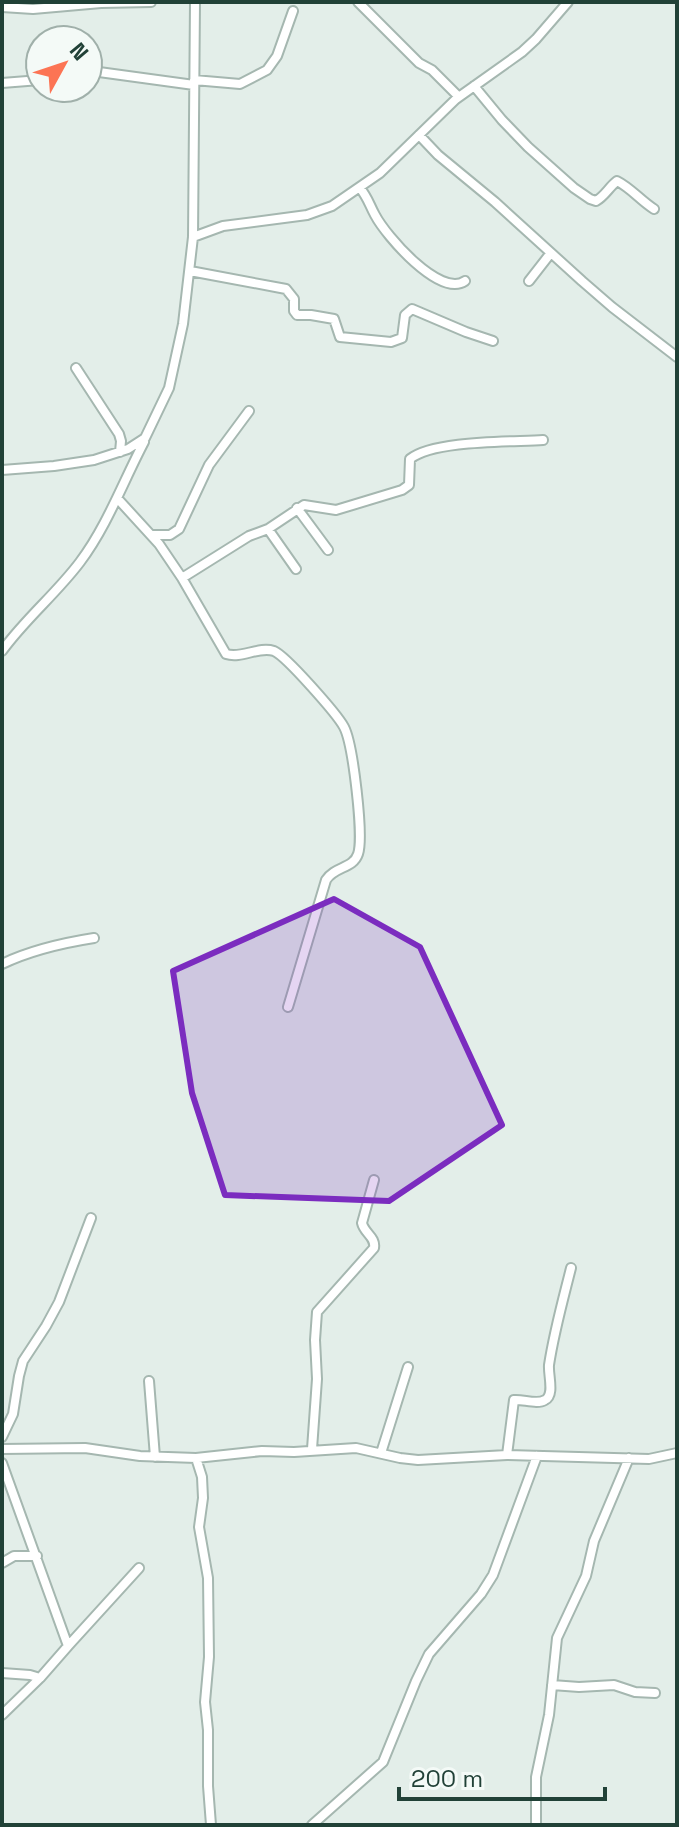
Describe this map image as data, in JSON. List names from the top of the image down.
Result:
{
  "scale_bar": "200 m",
  "north": "top right"
}
